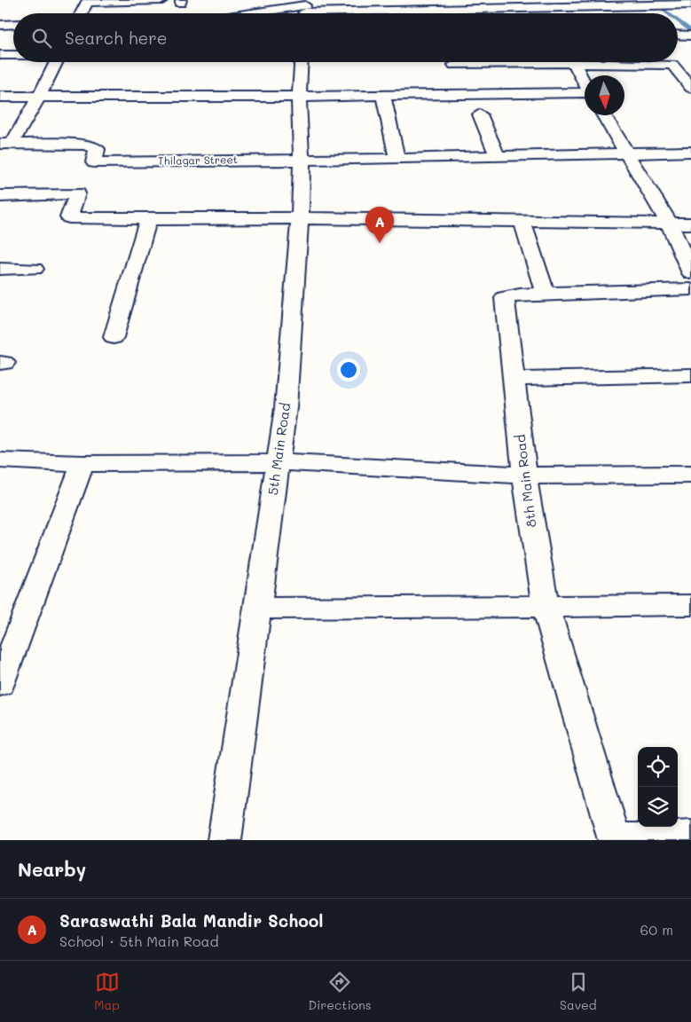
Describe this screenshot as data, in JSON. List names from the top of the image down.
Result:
{
  "streets": {
    "street": ["Thilagar Street", "5th Main Road", "8th Main Road"]
  },
  "crossings": [
    ["Thilagar Street", "5th Main Road"]
  ],
  "north": "bottom",
  "page": {
    "search": "Search here",
    "pins": "A",
    "heading": "Nearby",
    "list": [
      {
        "mark": "A",
        "name": "Saraswathi Bala Mandir School",
        "note": "School · 5th Main Road",
        "value": "60 m"
      }
    ],
    "nav": ["Map", "Directions", "Saved"]
  }
}
